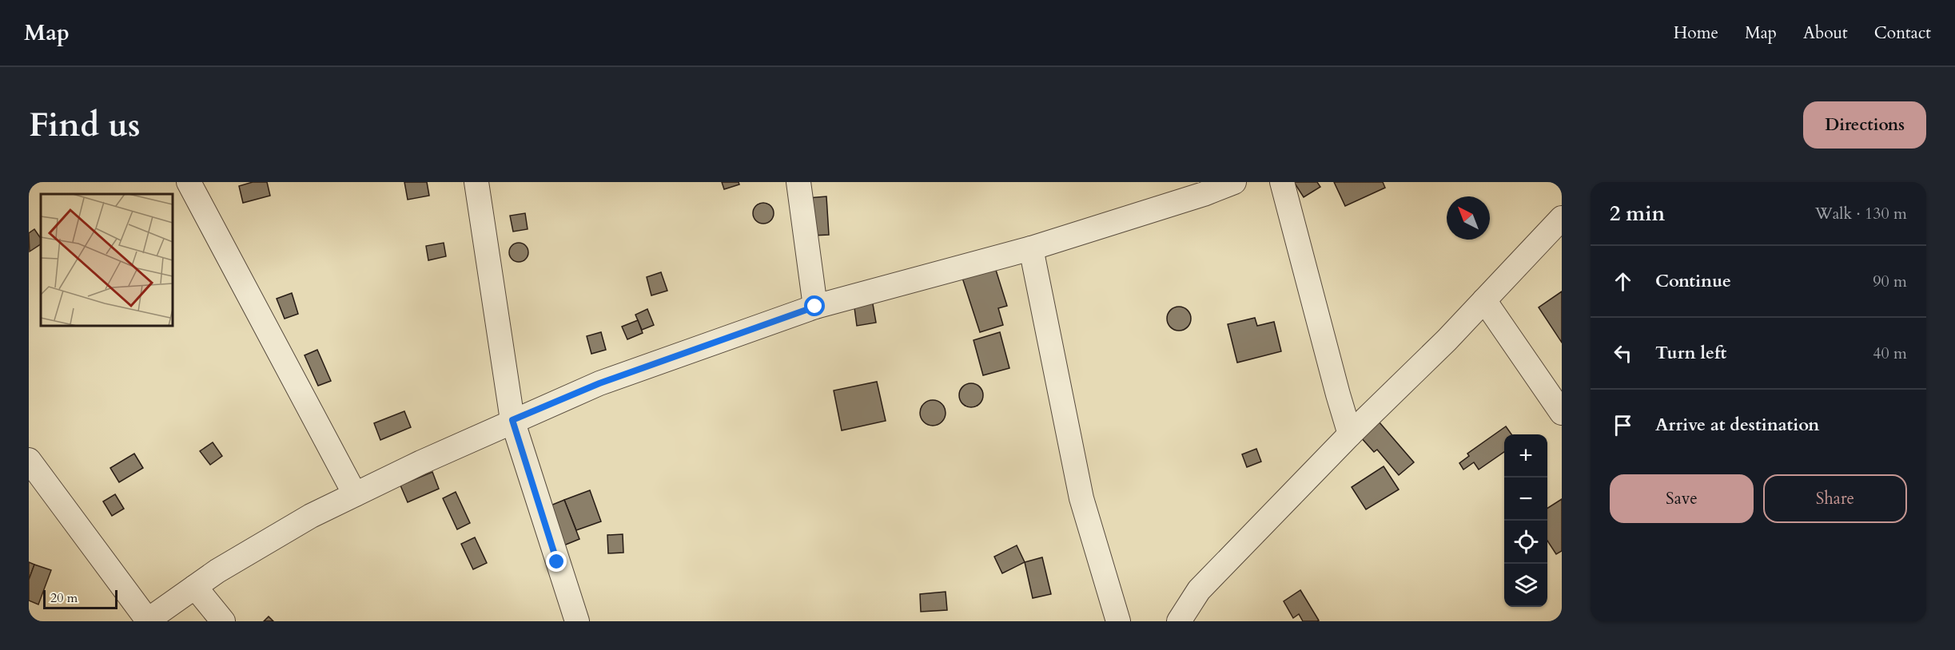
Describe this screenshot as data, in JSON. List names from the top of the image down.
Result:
{
  "scale_bar": "20 m",
  "north": "top left",
  "page": {
    "header": "Map",
    "nav": [
      "Home",
      "Map",
      "About",
      "Contact"
    ],
    "buttons": [
      "Directions",
      ["Save", "Share"]
    ],
    "title": "Find us",
    "heading": ["2 min", "Walk · 130 m"],
    "list": [
      ["Continue", "90 m"],
      ["Turn left", "40 m"],
      "Arrive at destination"
    ],
    "map_buttons": ["+", "−"],
    "scale": "20 m"
  }
}
